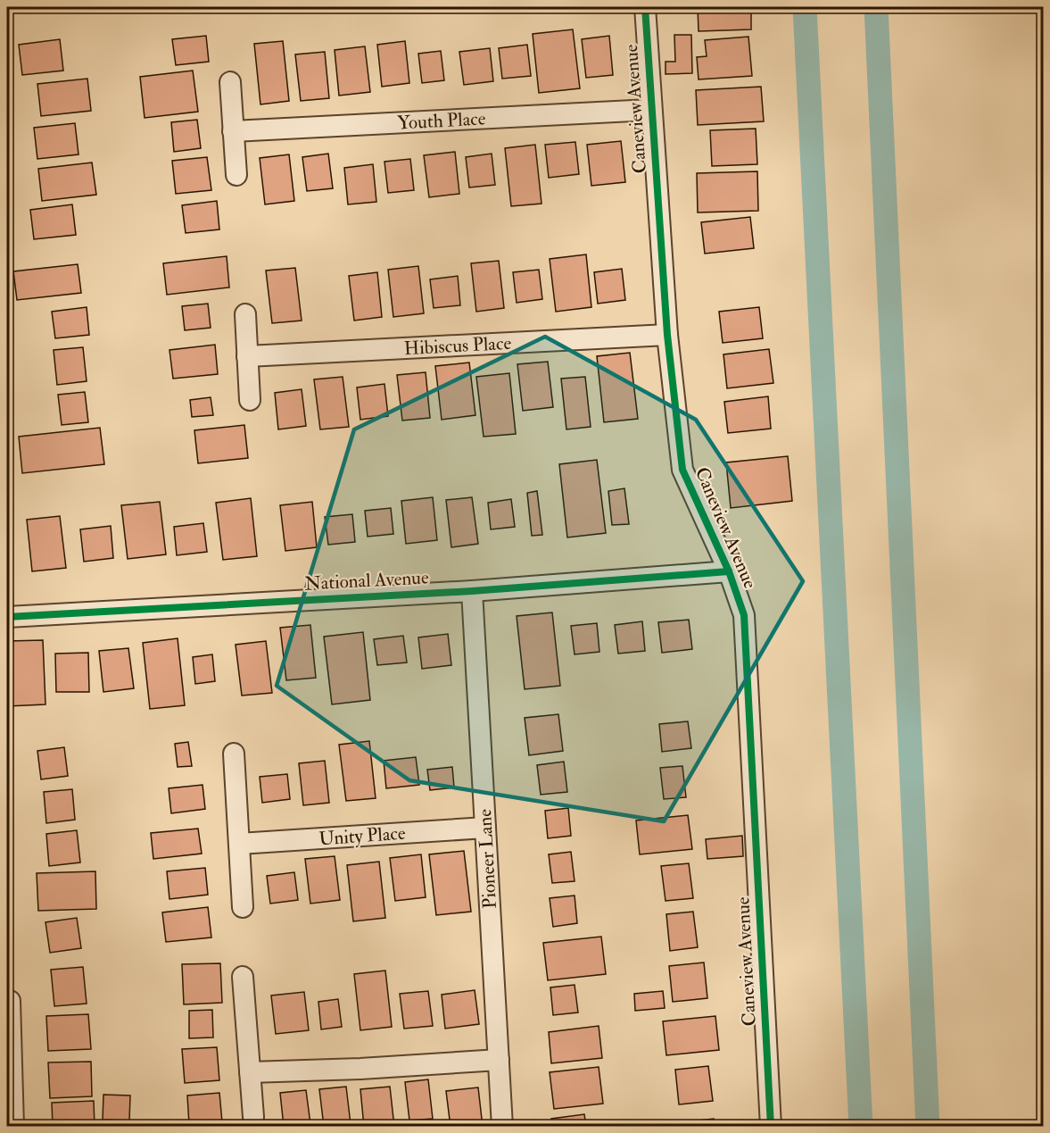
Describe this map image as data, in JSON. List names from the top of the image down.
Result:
{
  "streets": {
    "street": [
      "Caneview Avenue",
      "Youth Place",
      "Hibiscus Place",
      "National Avenue",
      "Unity Place",
      "Pioneer Lane"
    ]
  },
  "crossings": [
    ["Caneview Avenue", "Youth Place"],
    ["Caneview Avenue", "Hibiscus Place"],
    ["Caneview Avenue", "National Avenue"],
    ["National Avenue", "Pioneer Lane"],
    ["Unity Place", "Pioneer Lane"]
  ]
}
